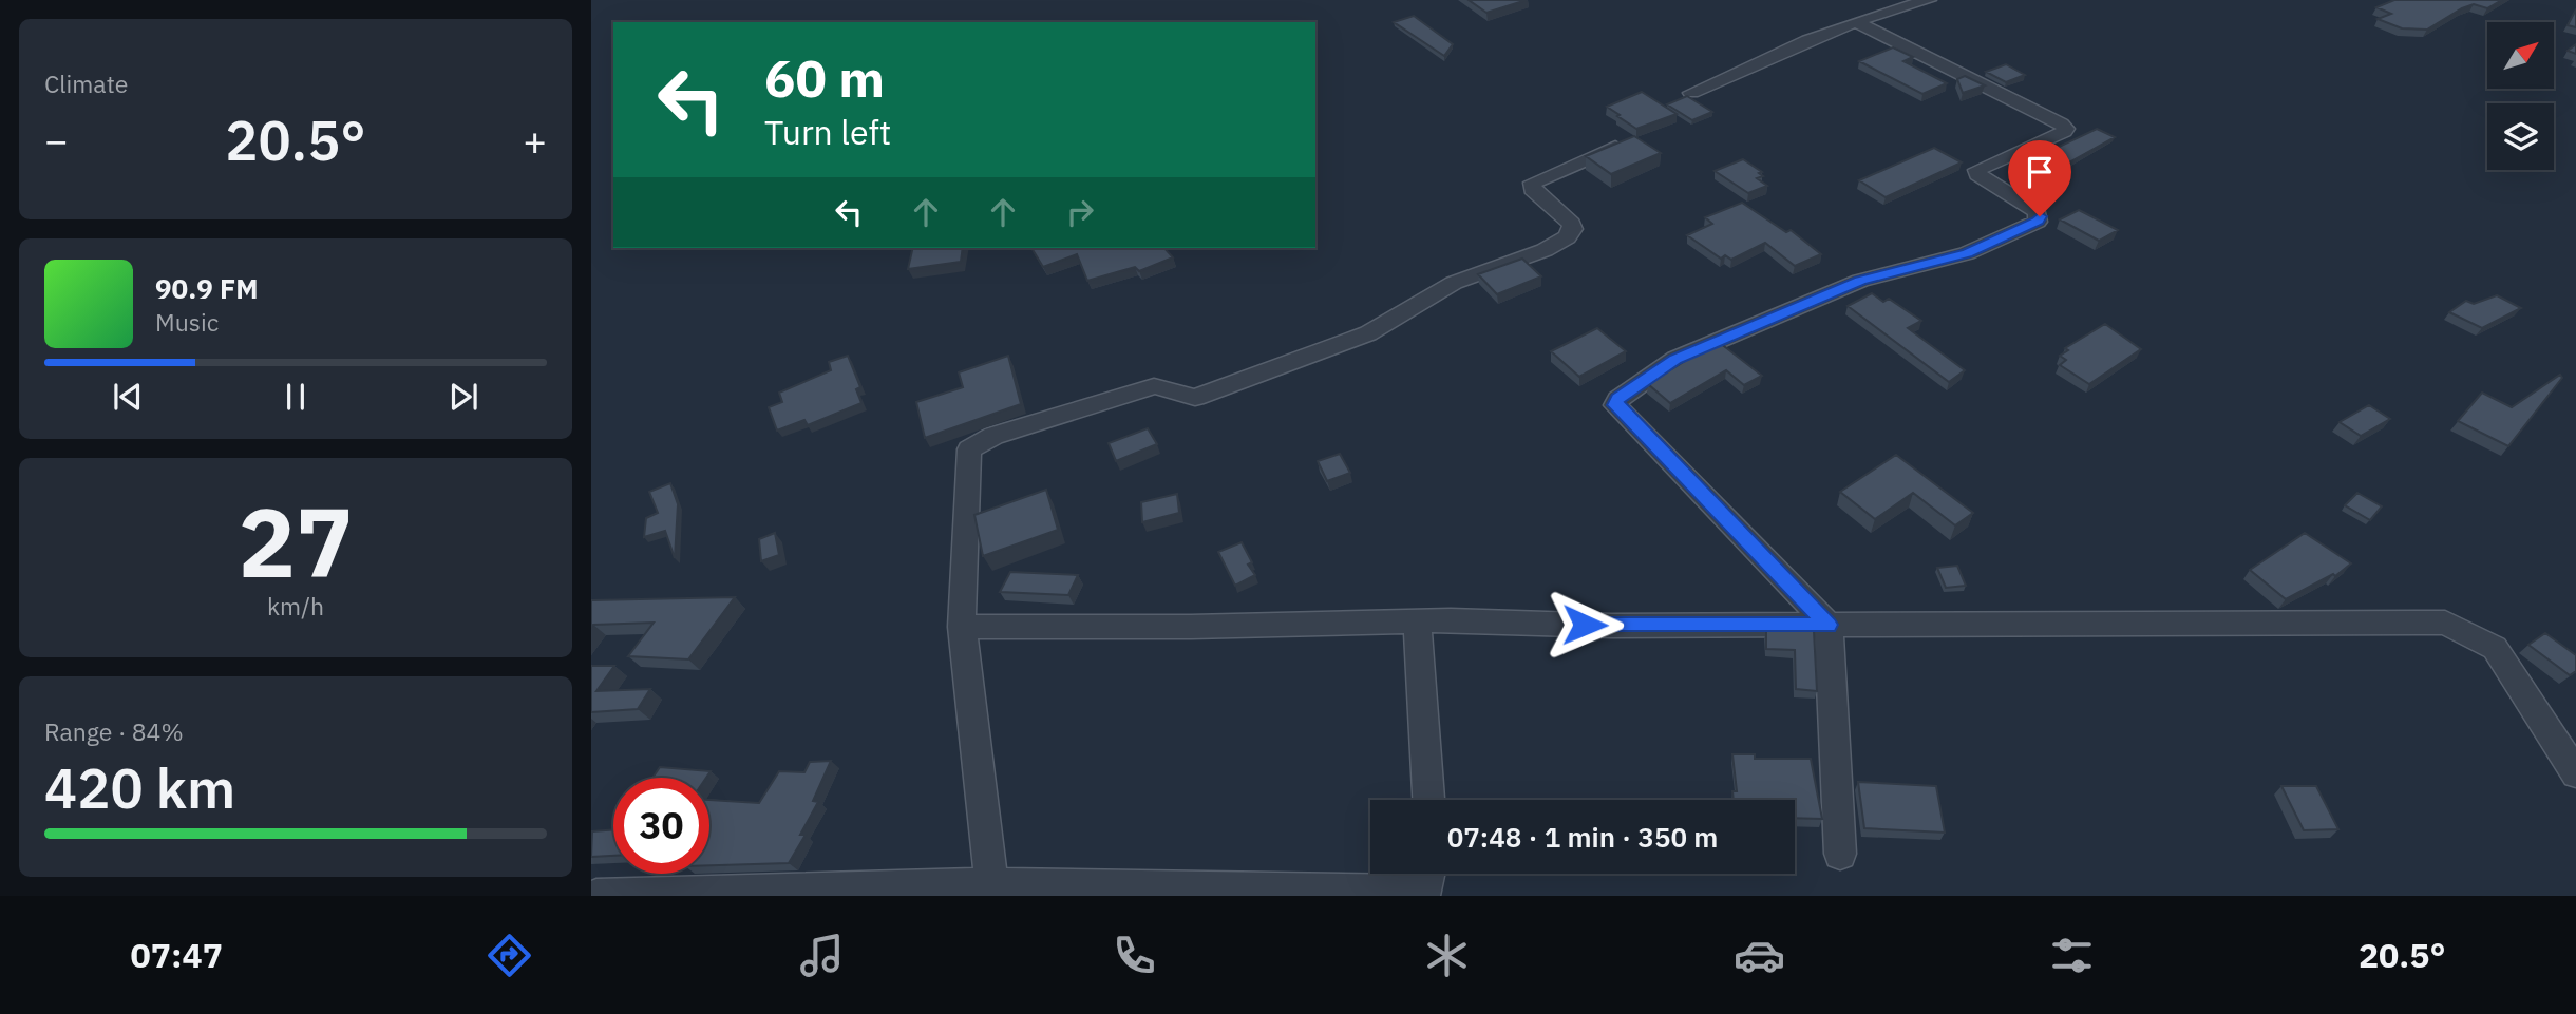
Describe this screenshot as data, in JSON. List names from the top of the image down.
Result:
{
  "north": "top right",
  "page": {
    "tile": [
      "Climate",
      ["27", "km/h"],
      ["Range · 84%", "420 km"]
    ],
    "turn": ["60 m", "Turn left"],
    "heat": ["−", "20.5°", "+"],
    "song": ["90.9 FM", "Music"],
    "limit": "30",
    "trip": "07:48 · 1 min · 350 m",
    "tabs": ["07:47", "20.5°"]
  }
}
